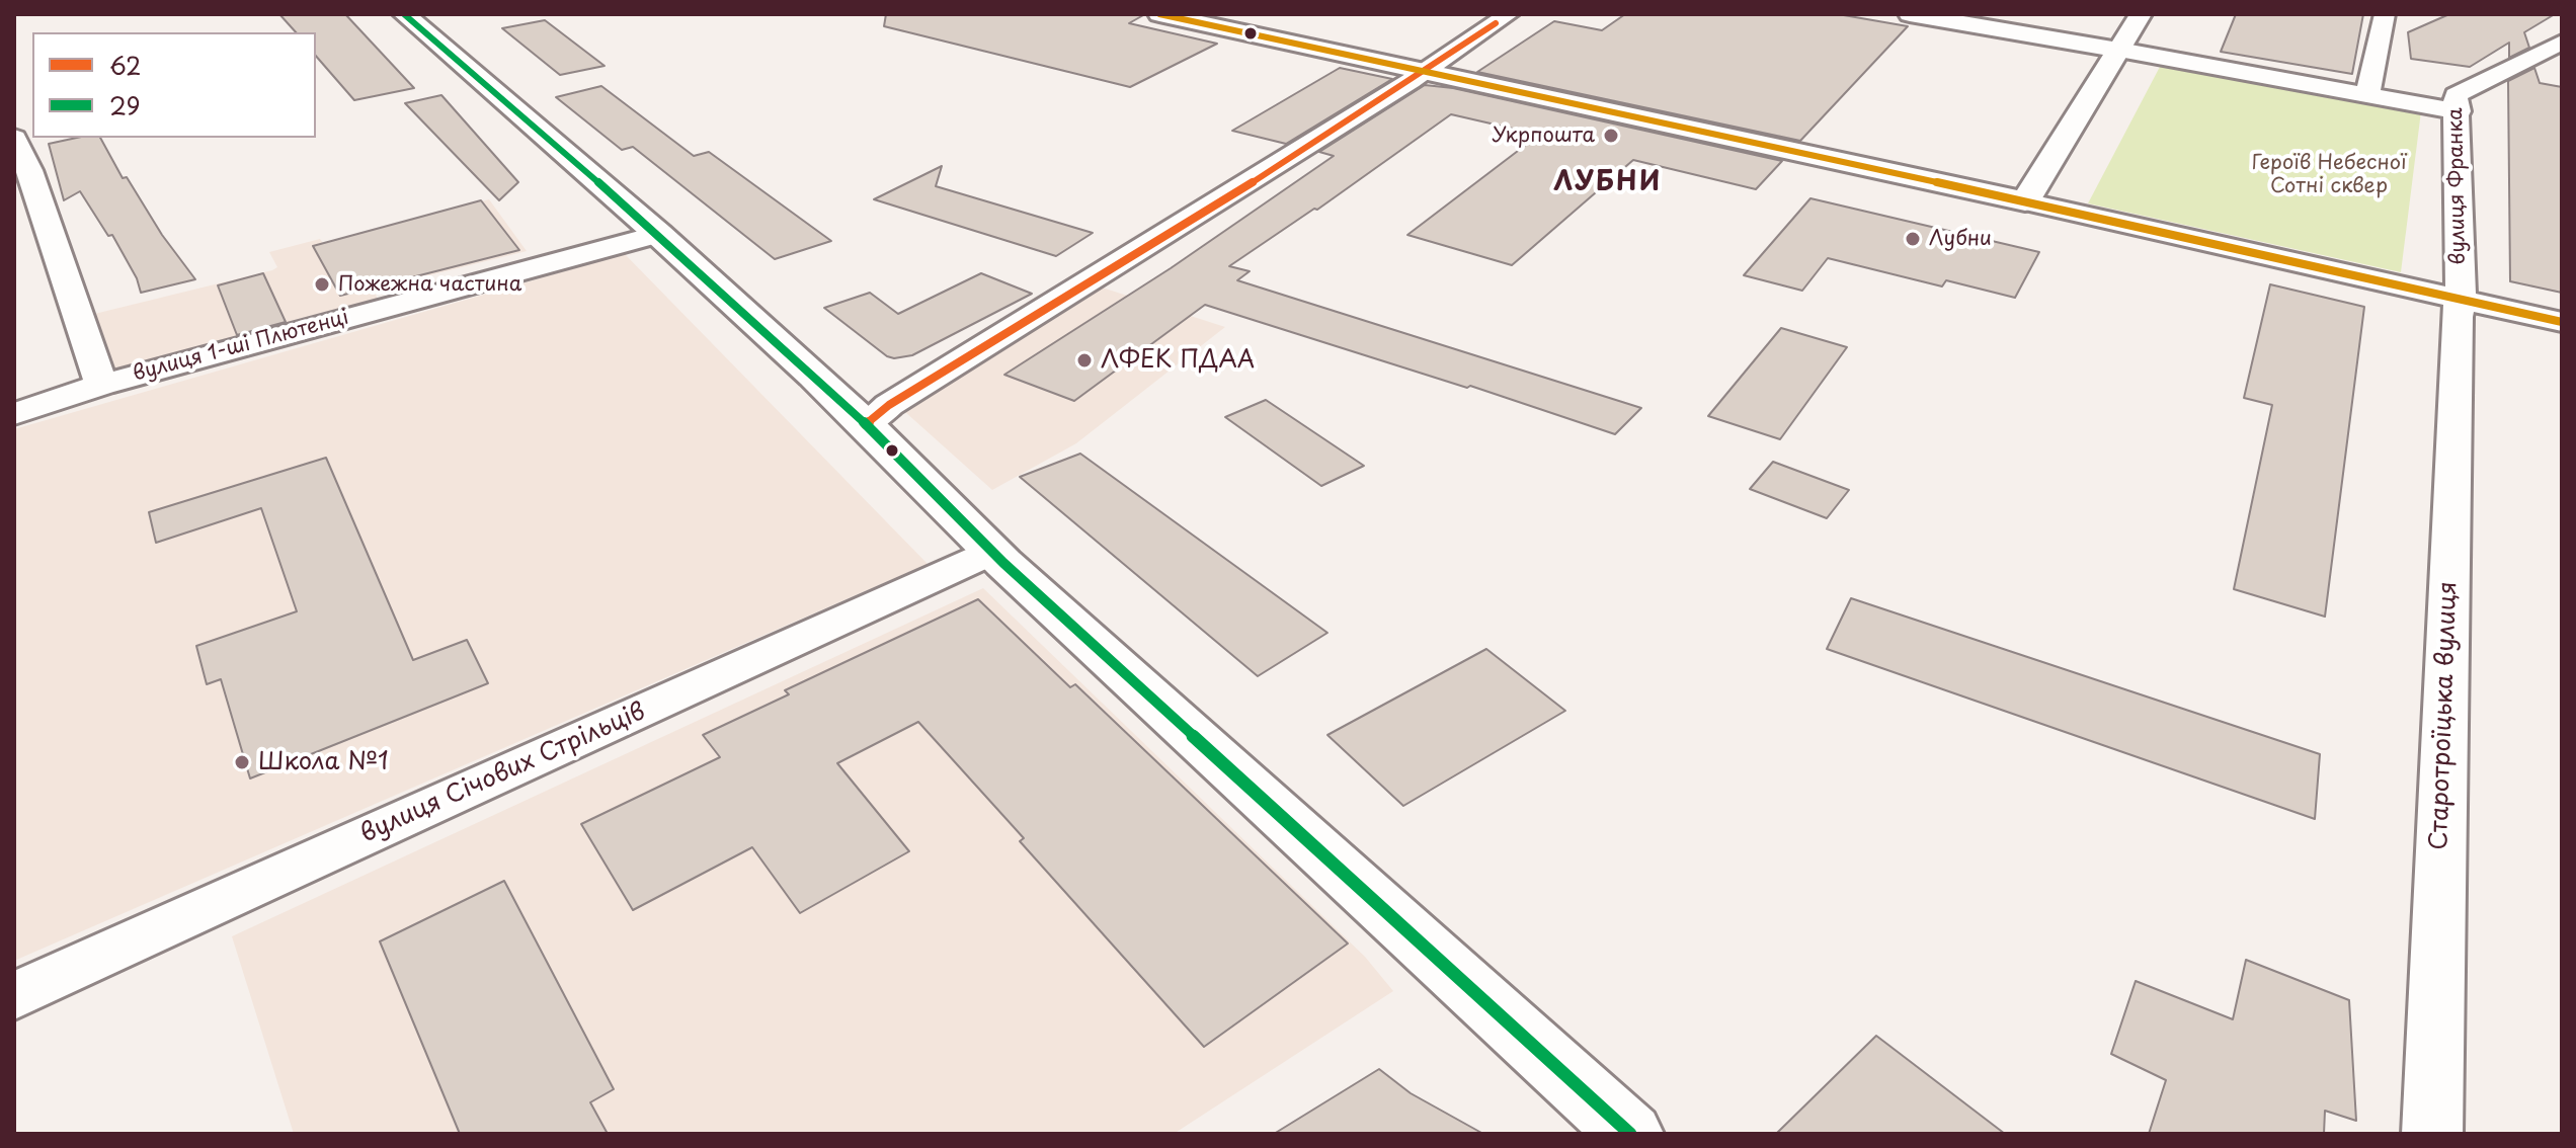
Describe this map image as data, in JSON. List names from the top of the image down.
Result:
{
  "streets": {
    "street": [
      "вулиця Франка",
      "вулиця 1-ші Плютенці",
      "Старотроїцька вулиця",
      "вулиця Січових Стрільців"
    ]
  },
  "crossings": [
    ["вулиця Франка", "Старотроїцька вулиця"]
  ],
  "districts": ["ЛУБНИ"],
  "parks": ["Героїв Небесної Сотні сквер"],
  "places": [
    "Укрпошта",
    "Лубни",
    "Пожежна частина",
    "ЛФЕК ПДАА",
    "Школа №1"
  ],
  "lines": ["transit line 29", "transit line 62"],
  "legend": ["62", "29"]
}
